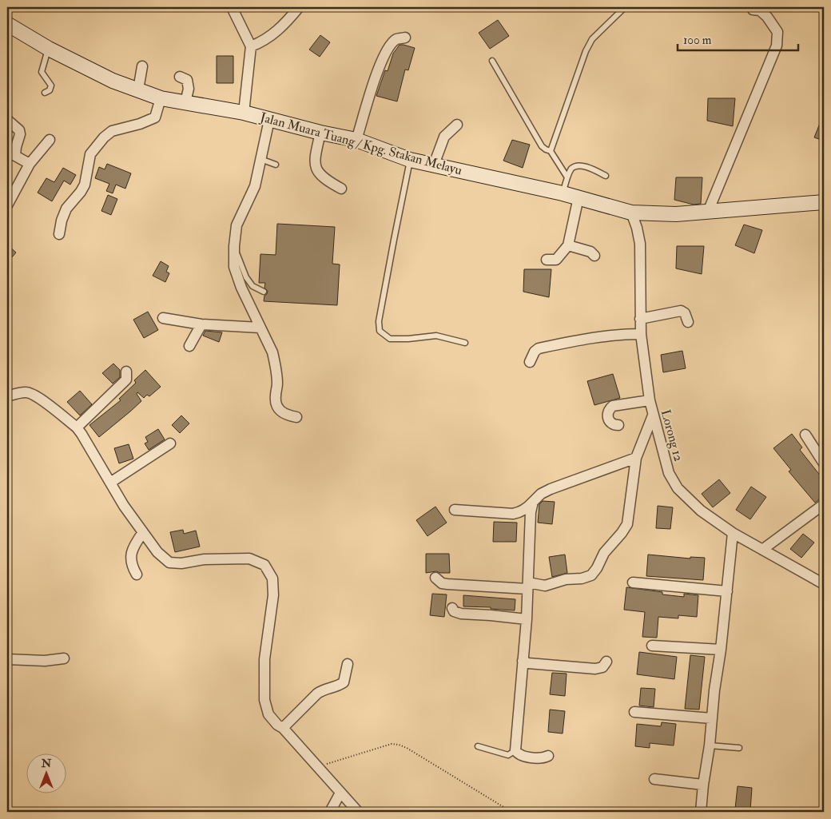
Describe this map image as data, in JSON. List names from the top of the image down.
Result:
{
  "streets": {
    "main road": ["Jalan Muara Tuang / Kpg. Stakan Melayu"],
    "street": ["Lorong 12"]
  },
  "crossings": [
    ["Jalan Muara Tuang / Kpg. Stakan Melayu", "Lorong 12"]
  ],
  "scale_bar": "100 m",
  "north": "top"
}
